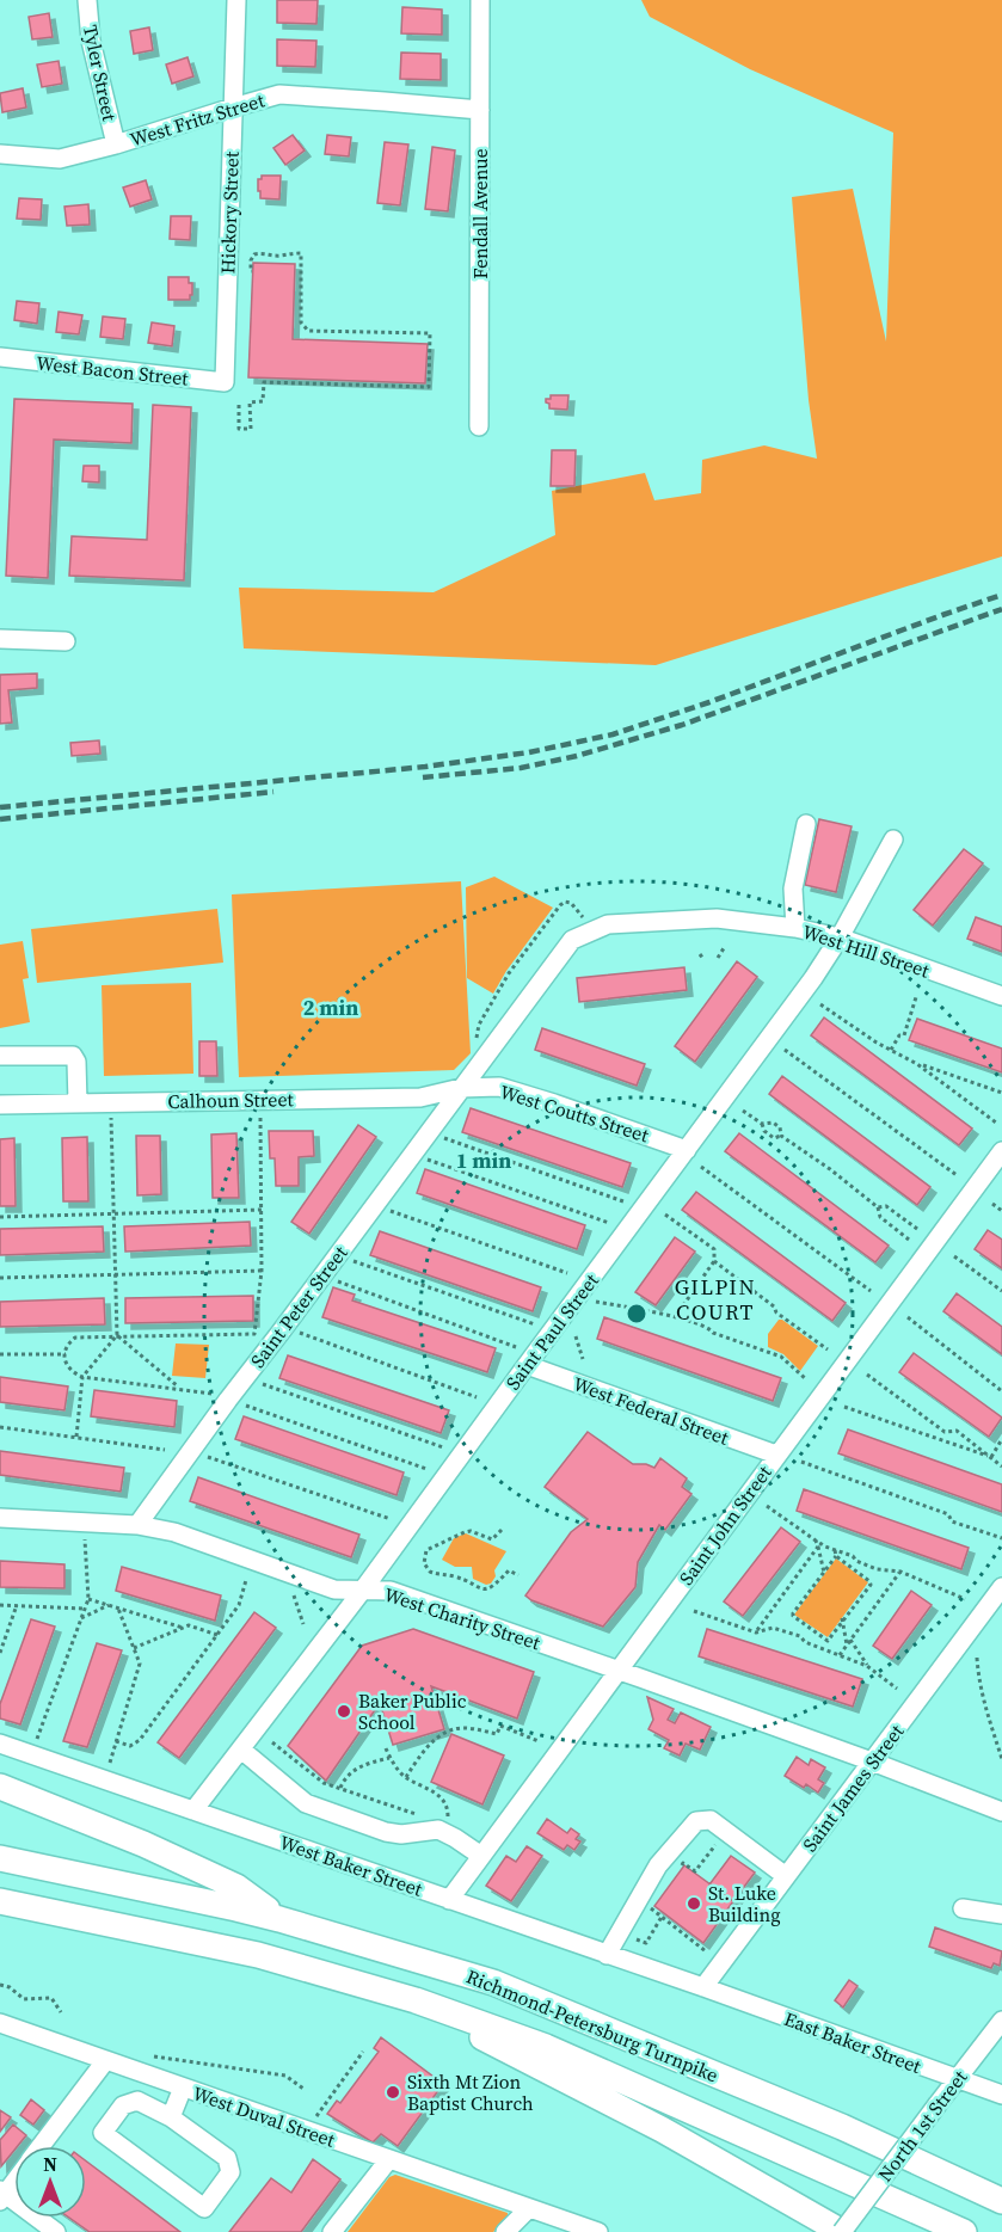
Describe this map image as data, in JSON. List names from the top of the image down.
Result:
{
  "streets": {
    "highway": ["Richmond-Petersburg Turnpike"],
    "street": [
      "Tyler Street",
      "West Fritz Street",
      "Hickory Street",
      "Fendall Avenue",
      "West Bacon Street",
      "West Hill Street",
      "Calhoun Street",
      "West Coutts Street",
      "Saint Peter Street",
      "Saint Paul Street",
      "West Federal Street",
      "Saint John Street",
      "West Charity Street",
      "Saint James Street",
      "West Baker Street",
      "East Baker Street",
      "West Duval Street",
      "North 1st Street"
    ]
  },
  "crossings": [
    ["Tyler Street", "West Fritz Street"],
    ["West Fritz Street", "Hickory Street"],
    ["West Fritz Street", "Fendall Avenue"],
    ["Hickory Street", "West Bacon Street"],
    ["West Hill Street", "Calhoun Street"],
    ["West Hill Street", "West Coutts Street"],
    ["West Hill Street", "Saint Peter Street"],
    ["West Hill Street", "Saint Paul Street"],
    ["Calhoun Street", "West Coutts Street"],
    ["Calhoun Street", "Saint Peter Street"],
    ["West Coutts Street", "Saint Peter Street"],
    ["West Coutts Street", "Saint Paul Street"],
    ["Saint Peter Street", "West Charity Street"],
    ["Saint Paul Street", "West Federal Street"],
    ["Saint Paul Street", "West Charity Street"],
    ["Saint Paul Street", "West Baker Street"],
    ["West Federal Street", "Saint John Street"],
    ["Saint John Street", "West Charity Street"],
    ["Saint John Street", "West Baker Street"],
    ["West Charity Street", "Saint James Street"],
    ["Saint James Street", "West Baker Street"],
    ["Saint James Street", "East Baker Street"],
    ["West Baker Street", "East Baker Street"],
    ["East Baker Street", "North 1st Street"]
  ],
  "districts": ["GILPIN COURT"],
  "places": ["Baker Public School", "St. Luke Building", "Sixth Mt Zion Baptist Church"],
  "north": "top",
  "rings": ["2 min", "1 min"]
}
